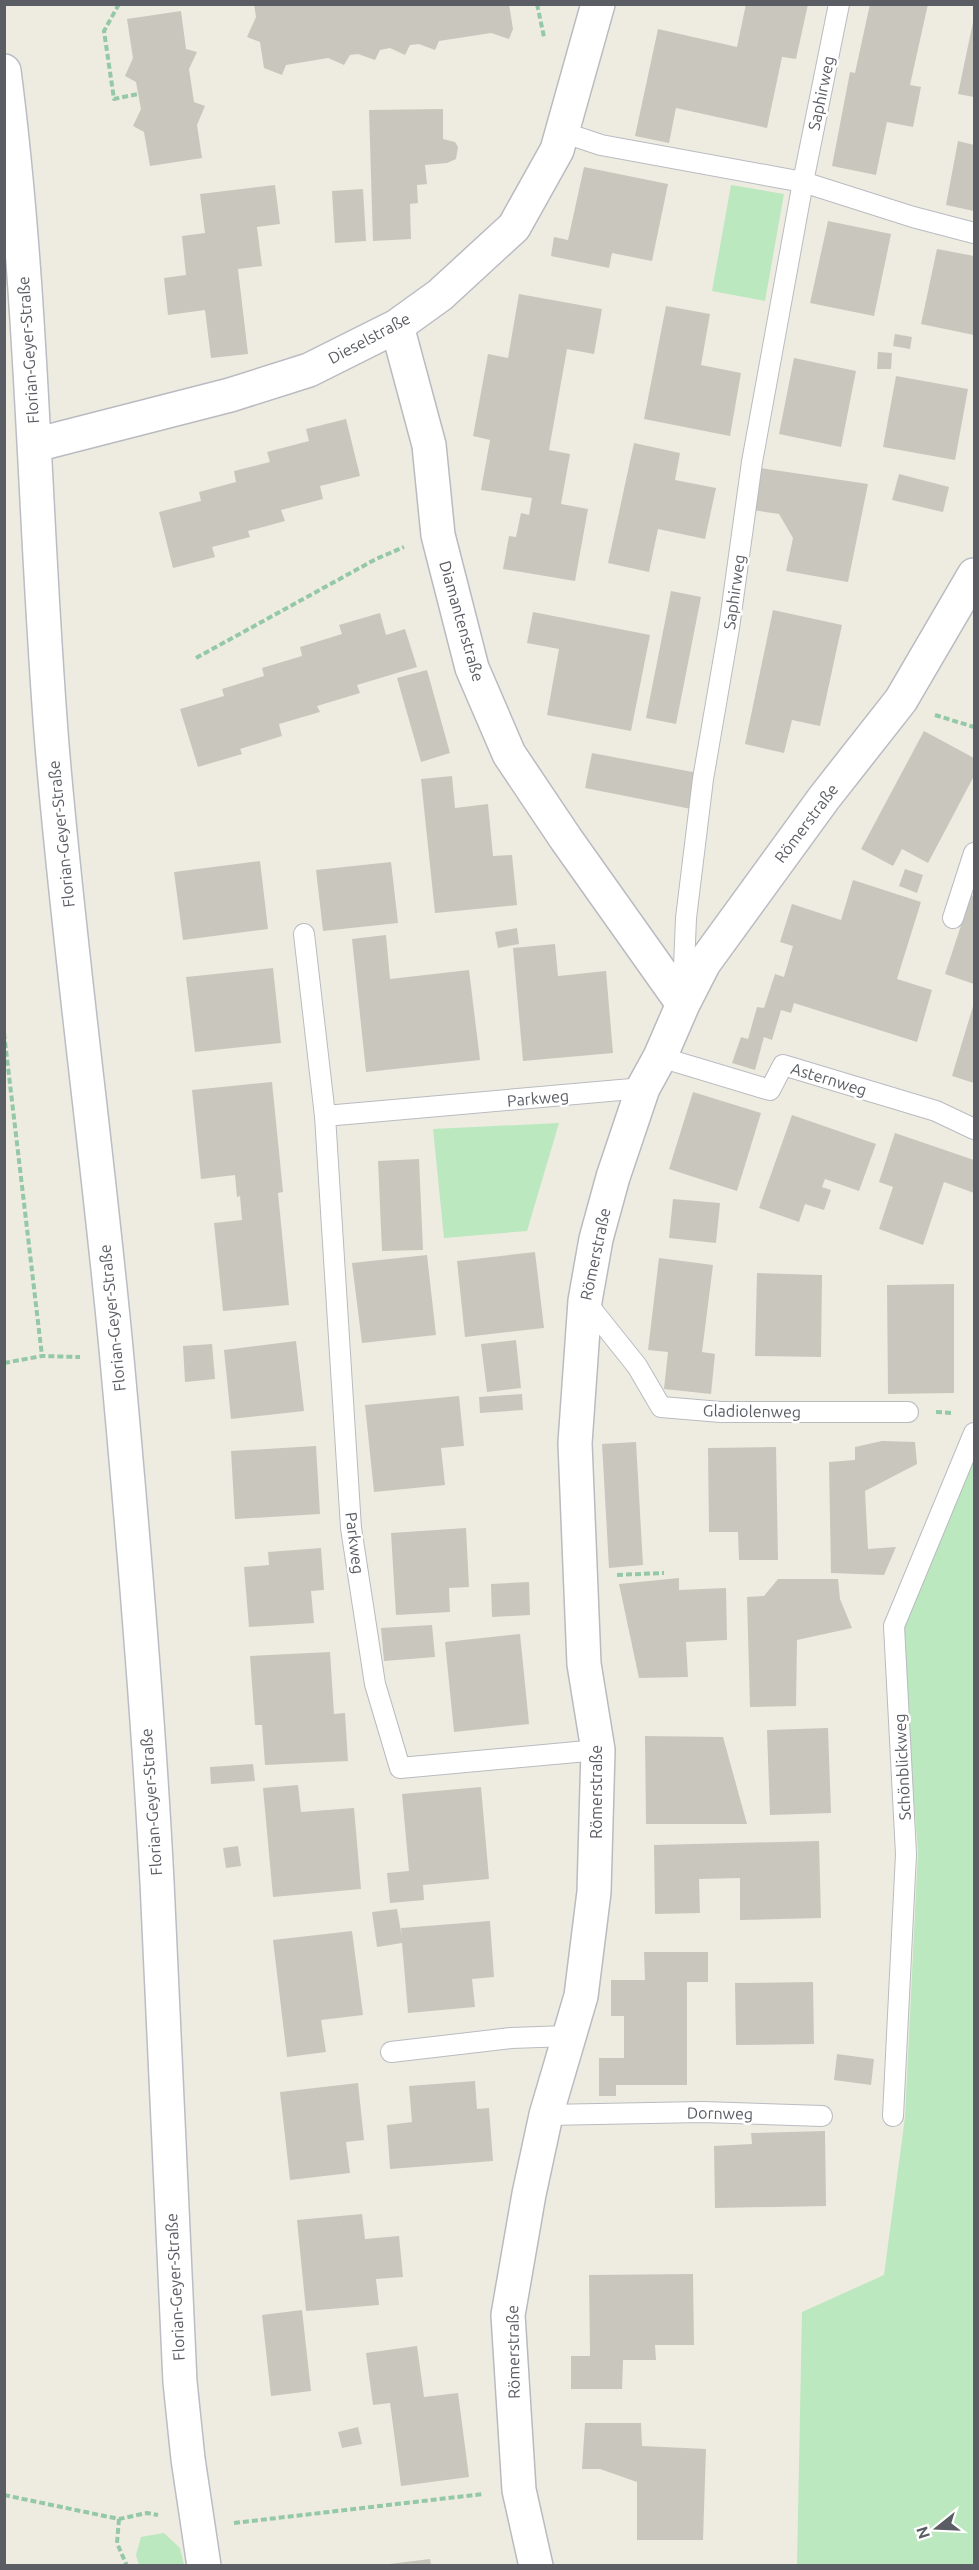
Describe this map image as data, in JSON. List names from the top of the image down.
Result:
{
  "streets": {
    "street": [
      "Dieselstraße",
      "Florian-Geyer-Straße",
      "Diamantenstraße",
      "Römerstraße"
    ],
    "lane": [
      "Saphirweg",
      "Asternweg",
      "Parkweg",
      "Gladiolenweg",
      "Schönblickweg",
      "Dornweg"
    ]
  },
  "crossings": [
    ["Saphirweg", "Diamantenstraße"],
    ["Saphirweg", "Römerstraße"],
    ["Dieselstraße", "Florian-Geyer-Straße"],
    ["Dieselstraße", "Diamantenstraße"],
    ["Diamantenstraße", "Römerstraße"],
    ["Römerstraße", "Asternweg"],
    ["Römerstraße", "Parkweg"],
    ["Römerstraße", "Gladiolenweg"],
    ["Römerstraße", "Dornweg"]
  ],
  "north": "left"
}
